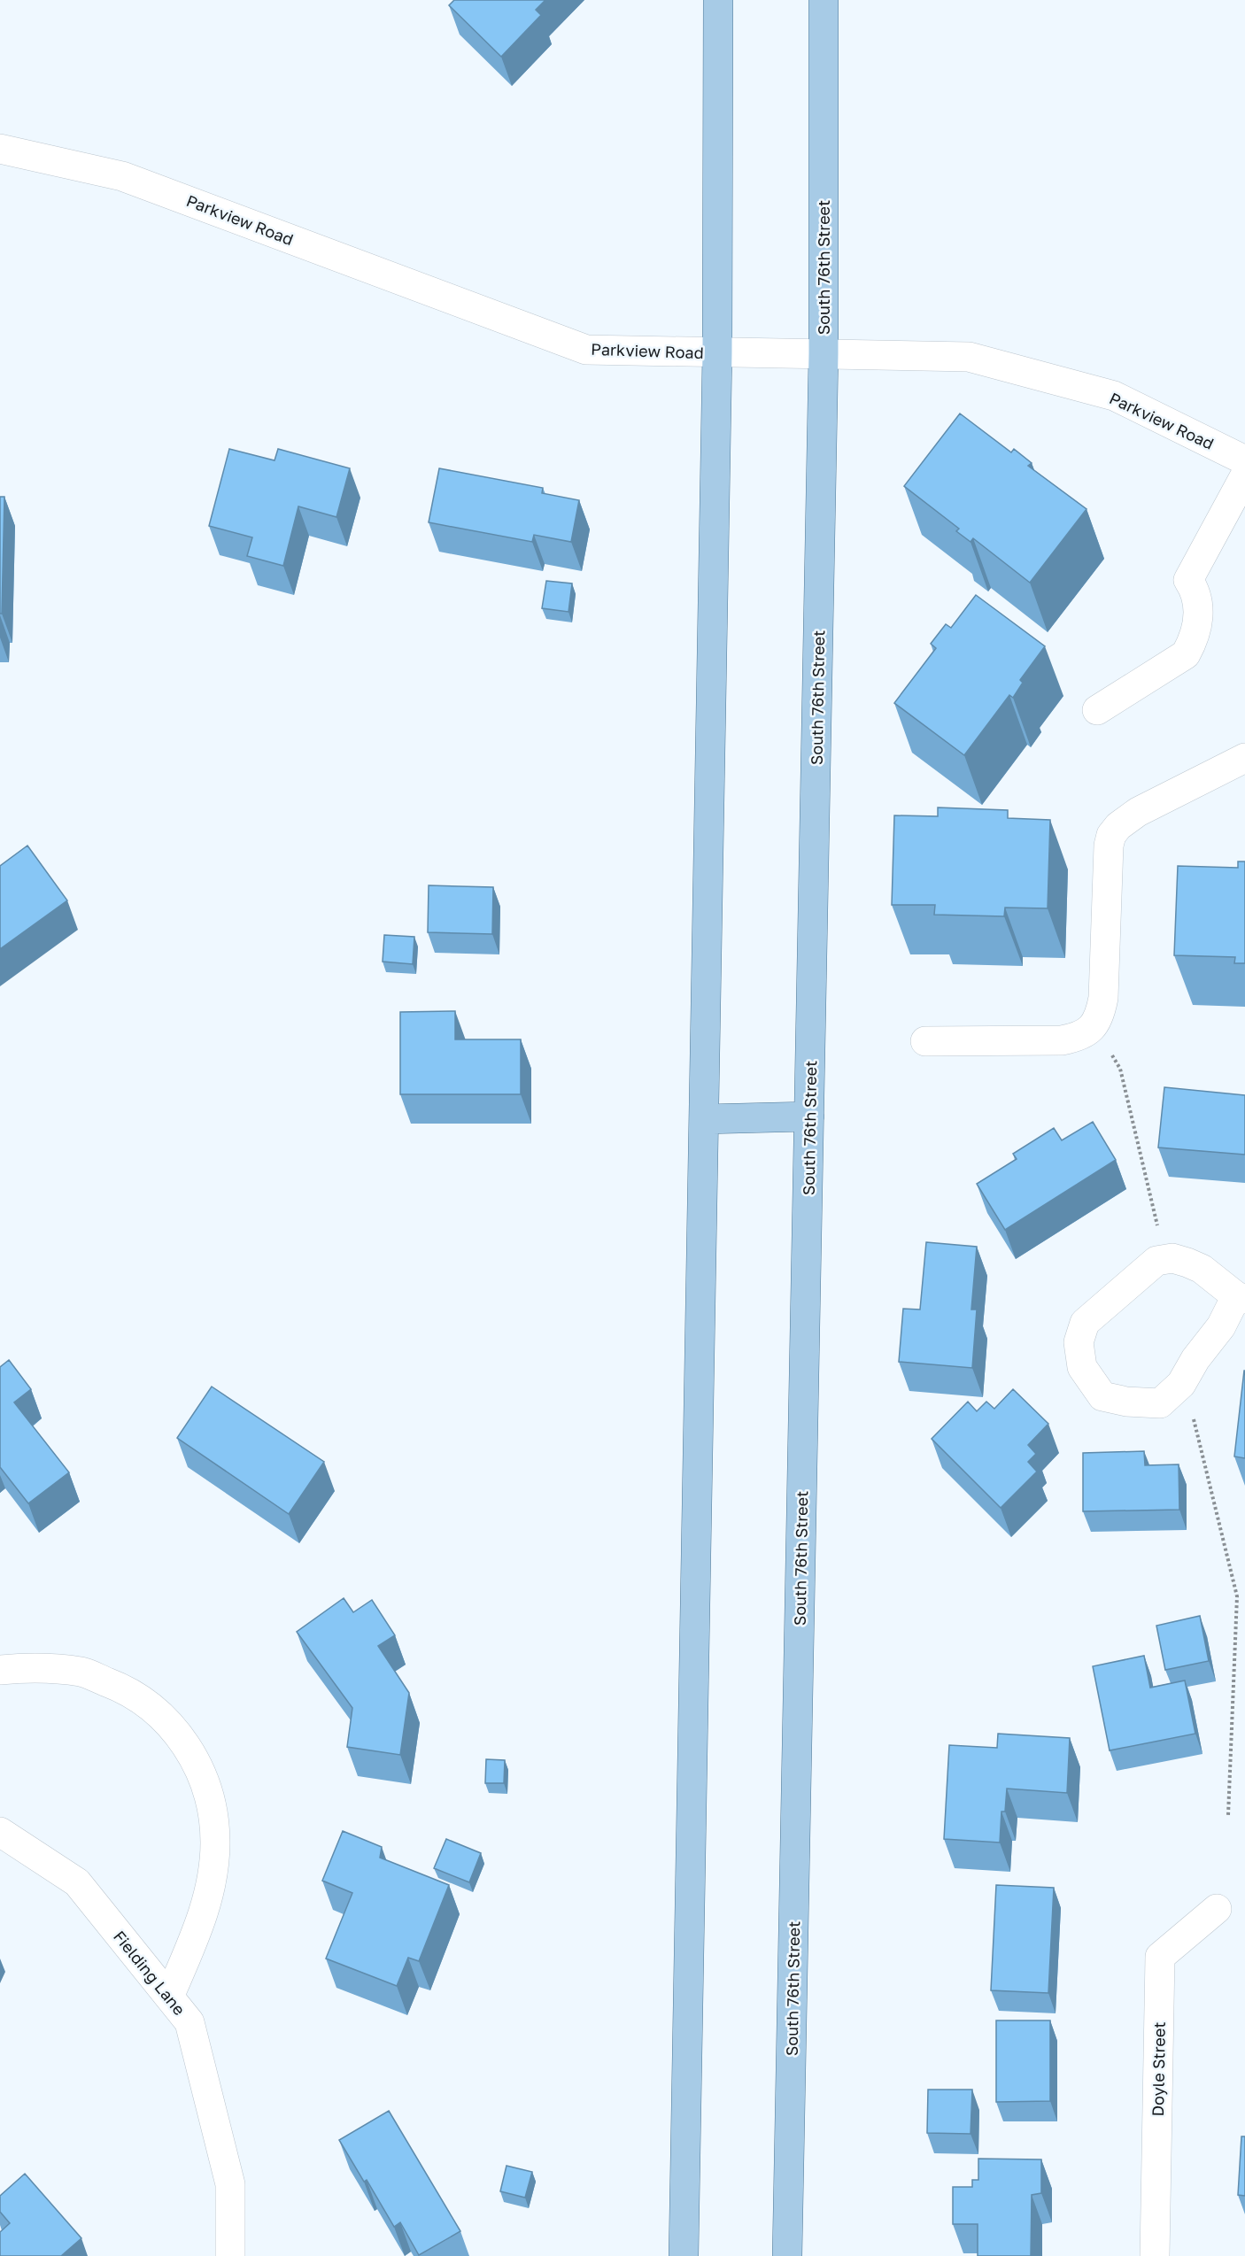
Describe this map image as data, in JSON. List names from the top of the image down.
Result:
{
  "streets": {
    "main road": ["South 76th Street"],
    "street": ["Parkview Road", "Fielding Lane", "Doyle Street"]
  },
  "crossings": [
    ["Parkview Road", "South 76th Street"]
  ]
}
